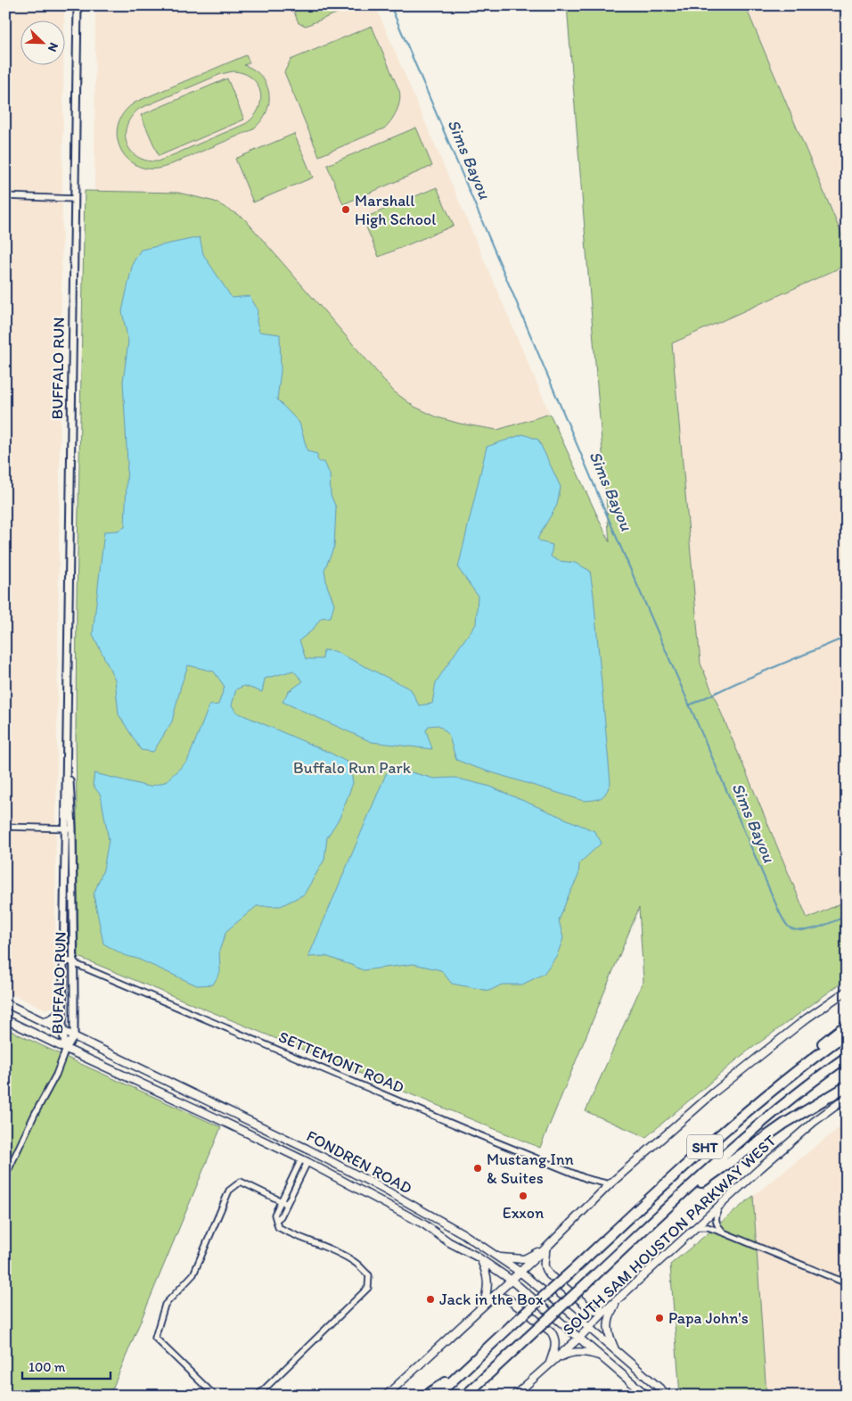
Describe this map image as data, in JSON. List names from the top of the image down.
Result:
{
  "streets": {
    "highway": ["SHT"],
    "main road": ["FONDREN ROAD", "SOUTH SAM HOUSTON PARKWAY WEST"],
    "street": ["BUFFALO RUN", "SETTEMONT ROAD"]
  },
  "crossings": [
    ["BUFFALO RUN", "SETTEMONT ROAD"],
    ["BUFFALO RUN", "FONDREN ROAD"],
    ["FONDREN ROAD", "SOUTH SAM HOUSTON PARKWAY WEST"]
  ],
  "water": ["Sims Bayou"],
  "parks": ["Buffalo Run Park"],
  "places": [
    "Marshall High School",
    "Mustang Inn & Suites",
    "Exxon",
    "Jack in the Box",
    "Papa John's"
  ],
  "scale_bar": "100 m",
  "north": "bottom right"
}
